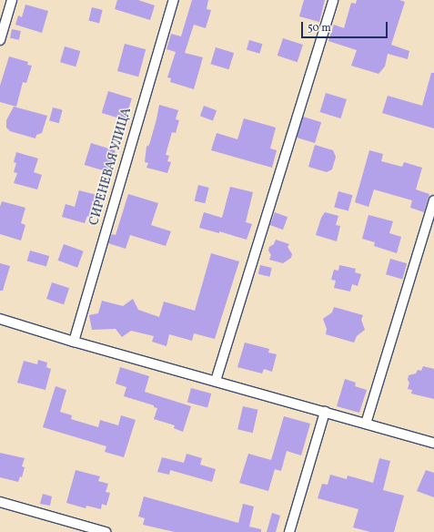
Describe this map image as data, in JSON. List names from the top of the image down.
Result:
{
  "streets": {
    "street": ["СИРЕНЕВАЯ УЛИЦА"]
  },
  "scale_bar": "50 m"
}
